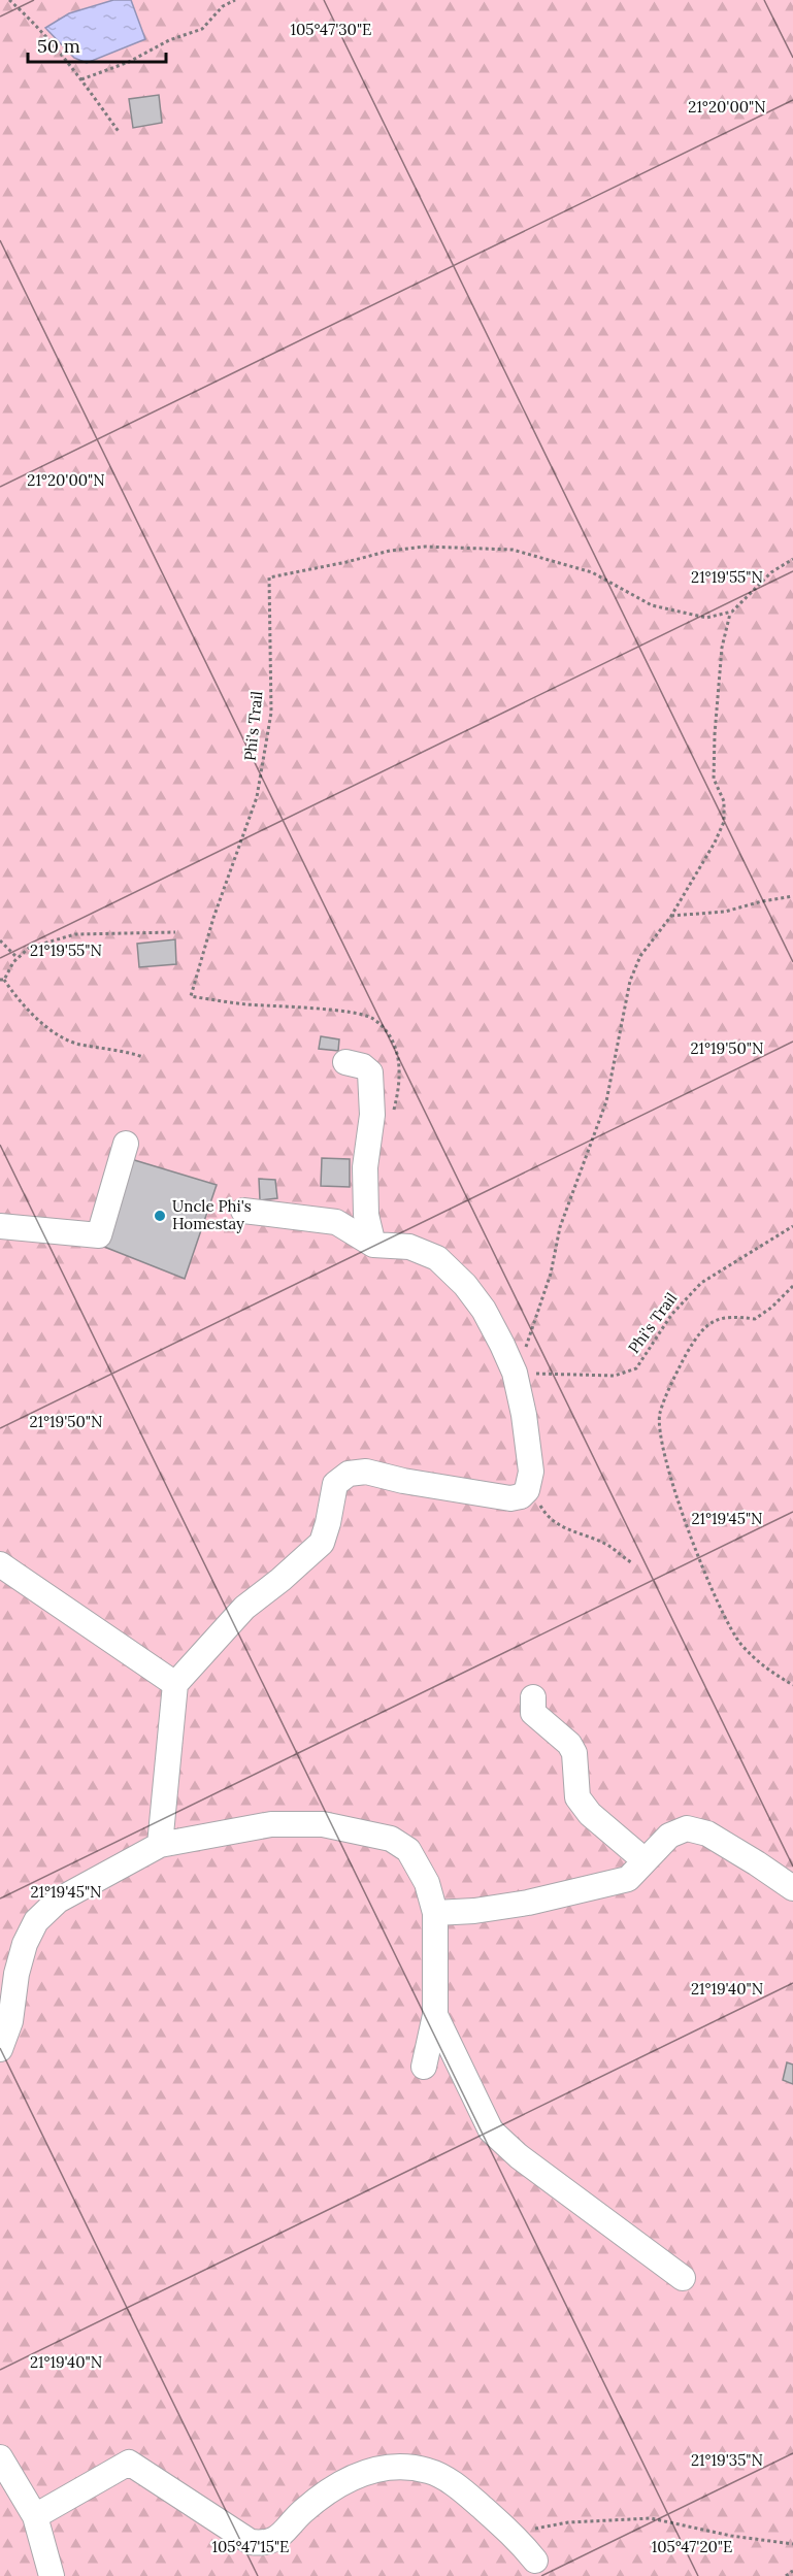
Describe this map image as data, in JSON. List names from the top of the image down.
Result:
{
  "streets": {
    "path": ["Phi's Trail"]
  },
  "places": ["Uncle Phi's Homestay"],
  "scale_bar": "50 m",
  "coordinates": [
    "105°47'30\"E",
    "21°20'00\"N",
    "21°19'55\"N",
    "21°19'50\"N",
    "21°19'45\"N",
    "21°19'40\"N",
    "21°19'35\"N",
    "105°47'15\"E",
    "105°47'20\"E"
  ]
}
